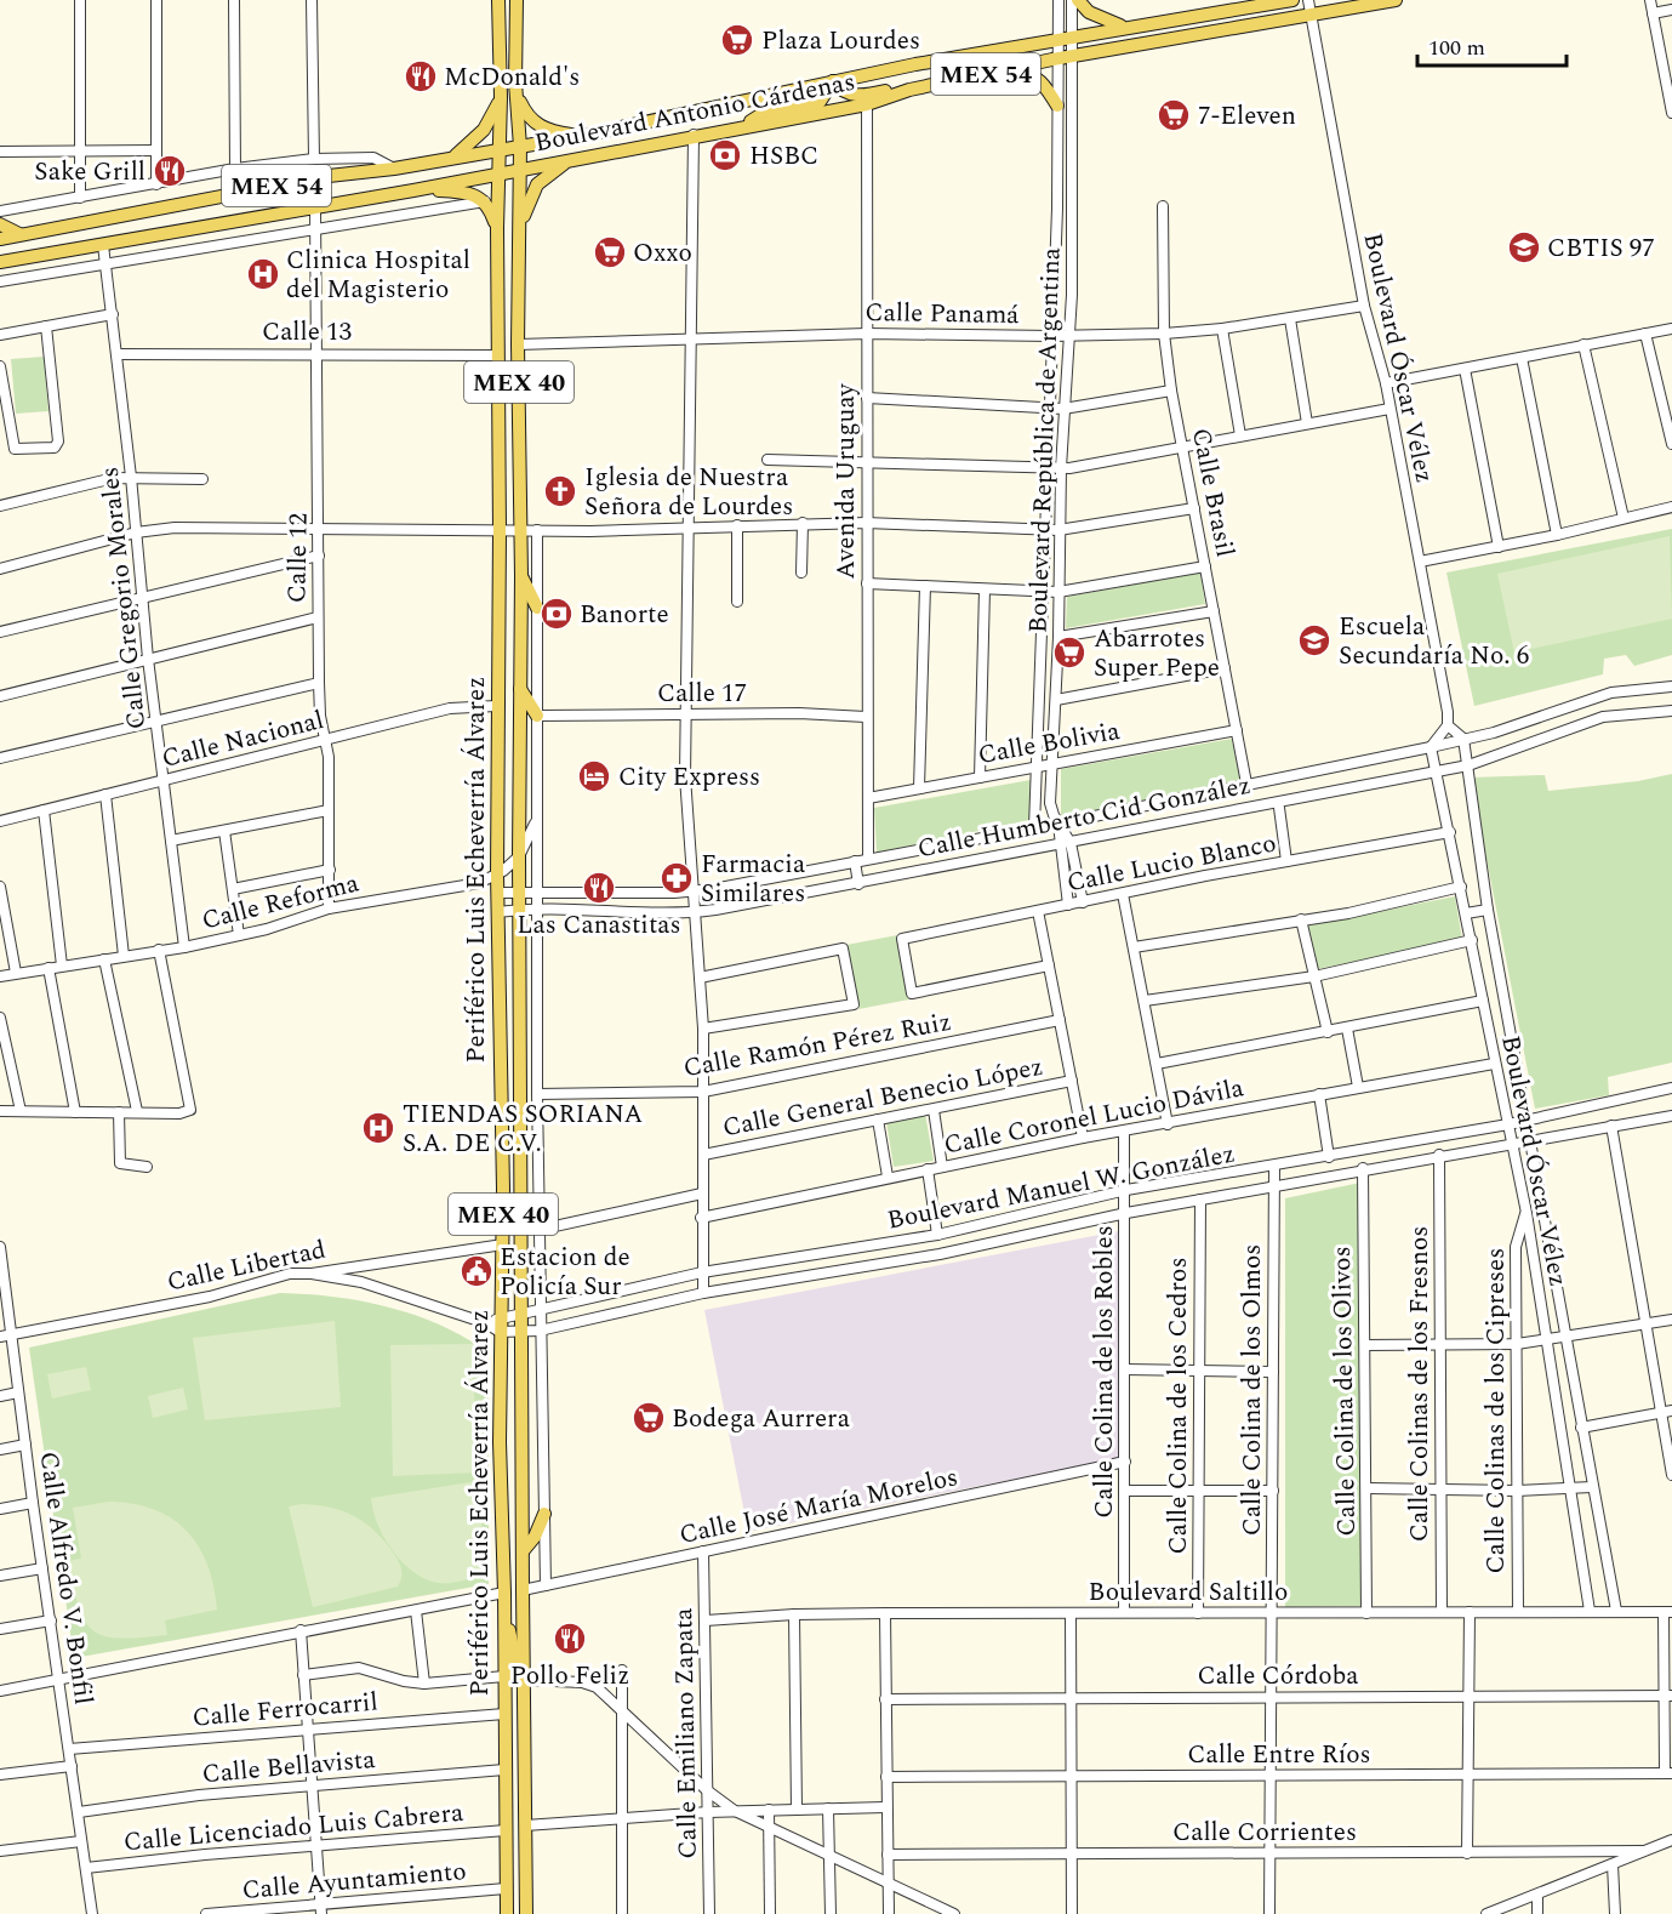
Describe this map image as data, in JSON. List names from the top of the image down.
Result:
{
  "streets": {
    "main road": [
      "MEX 54",
      "Boulevard Antonio Cárdenas",
      "MEX 40",
      "Periférico Luis Echeverría Álvarez"
    ],
    "street": [
      "Calle Panamá",
      "Calle 13",
      "Boulevard Óscar Vélez",
      "Boulevard República de Argentina",
      "Avenida Uruguay",
      "Calle Brasil",
      "Calle 12",
      "Calle Gregorio Morales",
      "Calle 17",
      "Calle Nacional",
      "Calle Bolivia",
      "Calle Humberto Cid González",
      "Calle Lucio Blanco",
      "Calle Reforma",
      "Calle Ramón Pérez Ruiz",
      "Calle General Benecio López",
      "Calle Coronel Lucio Dávila",
      "Boulevard Manuel W. González",
      "Calle Libertad",
      "Calle Colina de los Robles",
      "Calle Colinas de los Fresnos",
      "Calle Colina de los Olmos",
      "Calle Colina de los Olivos",
      "Calle Colina de los Cedros",
      "Calle Colinas de los Cipreses",
      "Calle José María Morelos",
      "Calle Alfredo V. Bonfil",
      "Boulevard Saltillo",
      "Calle Córdoba",
      "Calle Ferrocarril",
      "Calle Emiliano Zapata",
      "Calle Entre Ríos",
      "Calle Bellavista",
      "Calle Licenciado Luis Cabrera",
      "Calle Corrientes",
      "Calle Ayuntamiento"
    ]
  },
  "crossings": [
    ["Boulevard Antonio Cárdenas", "Boulevard Óscar Vélez"],
    ["Boulevard Antonio Cárdenas", "Boulevard República de Argentina"],
    ["Boulevard Antonio Cárdenas", "Avenida Uruguay"],
    ["Boulevard Antonio Cárdenas", "Calle 12"],
    ["Boulevard Antonio Cárdenas", "Calle Gregorio Morales"],
    ["Boulevard Antonio Cárdenas", "Periférico Luis Echeverría Álvarez"],
    ["Calle Panamá", "Boulevard Óscar Vélez"],
    ["Calle Panamá", "Boulevard República de Argentina"],
    ["Calle Panamá", "Avenida Uruguay"],
    ["Calle Panamá", "Calle Brasil"],
    ["Calle Panamá", "Periférico Luis Echeverría Álvarez"],
    ["Calle 13", "Calle 12"],
    ["Calle 13", "Calle Gregorio Morales"],
    ["Calle 13", "Periférico Luis Echeverría Álvarez"],
    ["Boulevard Óscar Vélez", "Calle Humberto Cid González"],
    ["Boulevard Óscar Vélez", "Calle Lucio Blanco"],
    ["Boulevard Óscar Vélez", "Calle Coronel Lucio Dávila"],
    ["Boulevard Óscar Vélez", "Boulevard Manuel W. González"],
    ["Boulevard Óscar Vélez", "Calle Colinas de los Cipreses"],
    ["Boulevard Óscar Vélez", "Boulevard Saltillo"],
    ["Boulevard República de Argentina", "Calle Bolivia"],
    ["Boulevard República de Argentina", "Calle Humberto Cid González"],
    ["Avenida Uruguay", "Calle 17"],
    ["Avenida Uruguay", "Calle Bolivia"],
    ["Avenida Uruguay", "Calle Humberto Cid González"],
    ["Calle Brasil", "Calle Bolivia"],
    ["Calle Brasil", "Calle Humberto Cid González"],
    ["Calle 12", "Calle Nacional"],
    ["Calle 12", "Calle Reforma"],
    ["Calle Gregorio Morales", "Calle Nacional"],
    ["Calle Gregorio Morales", "Calle Reforma"],
    ["Calle Nacional", "Periférico Luis Echeverría Álvarez"],
    ["Calle Humberto Cid González", "Periférico Luis Echeverría Álvarez"],
    ["Periférico Luis Echeverría Álvarez", "Calle Reforma"],
    ["Periférico Luis Echeverría Álvarez", "Boulevard Manuel W. González"],
    ["Periférico Luis Echeverría Álvarez", "Calle Libertad"],
    ["Periférico Luis Echeverría Álvarez", "Calle José María Morelos"],
    ["Periférico Luis Echeverría Álvarez", "Calle Ferrocarril"],
    ["Periférico Luis Echeverría Álvarez", "Calle Bellavista"],
    ["Periférico Luis Echeverría Álvarez", "Calle Licenciado Luis Cabrera"],
    ["Periférico Luis Echeverría Álvarez", "Calle Ayuntamiento"],
    ["Calle Coronel Lucio Dávila", "Calle Colina de los Robles"],
    ["Boulevard Manuel W. González", "Calle Colina de los Robles"],
    ["Boulevard Manuel W. González", "Calle Colinas de los Fresnos"],
    ["Boulevard Manuel W. González", "Calle Colina de los Olmos"],
    ["Boulevard Manuel W. González", "Calle Colina de los Olivos"],
    ["Boulevard Manuel W. González", "Calle Colina de los Cedros"],
    ["Calle Libertad", "Calle Alfredo V. Bonfil"],
    ["Calle Colina de los Robles", "Calle José María Morelos"],
    ["Calle Colina de los Robles", "Boulevard Saltillo"],
    ["Calle Colinas de los Fresnos", "Boulevard Saltillo"],
    ["Calle Colina de los Olmos", "Boulevard Saltillo"],
    ["Calle Colina de los Olmos", "Calle Córdoba"],
    ["Calle Colina de los Olmos", "Calle Entre Ríos"],
    ["Calle Colina de los Olmos", "Calle Corrientes"],
    ["Calle Colina de los Olivos", "Boulevard Saltillo"],
    ["Calle Colina de los Cedros", "Boulevard Saltillo"],
    ["Calle Colinas de los Cipreses", "Boulevard Saltillo"],
    ["Calle José María Morelos", "Calle Emiliano Zapata"],
    ["Calle Alfredo V. Bonfil", "Calle Ferrocarril"],
    ["Calle Alfredo V. Bonfil", "Calle Bellavista"],
    ["Calle Alfredo V. Bonfil", "Calle Licenciado Luis Cabrera"],
    ["Boulevard Saltillo", "Calle Emiliano Zapata"]
  ],
  "places": {
    "supermarket": [
      "Plaza Lourdes",
      "7-Eleven",
      "Oxxo",
      "Abarrotes Super Pepe",
      "Bodega Aurrera"
    ],
    "restaurant": [
      "McDonald's",
      "Sake Grill",
      "Las Canastitas",
      "Pollo Feliz"
    ],
    "bank": ["HSBC", "Banorte"],
    "school or university": ["CBTIS 97", "Escuela Secundaría No. 6"],
    "hospital": ["Clinica Hospital del Magisterio", "TIENDAS SORIANA S.A. DE C.V."],
    "church": ["Iglesia de Nuestra Señora de Lourdes"],
    "hotel": ["City Express"],
    "pharmacy": ["Farmacia Similares"],
    "public building": ["Estacion de Policía Sur"]
  },
  "scale_bar": "100 m"
}
